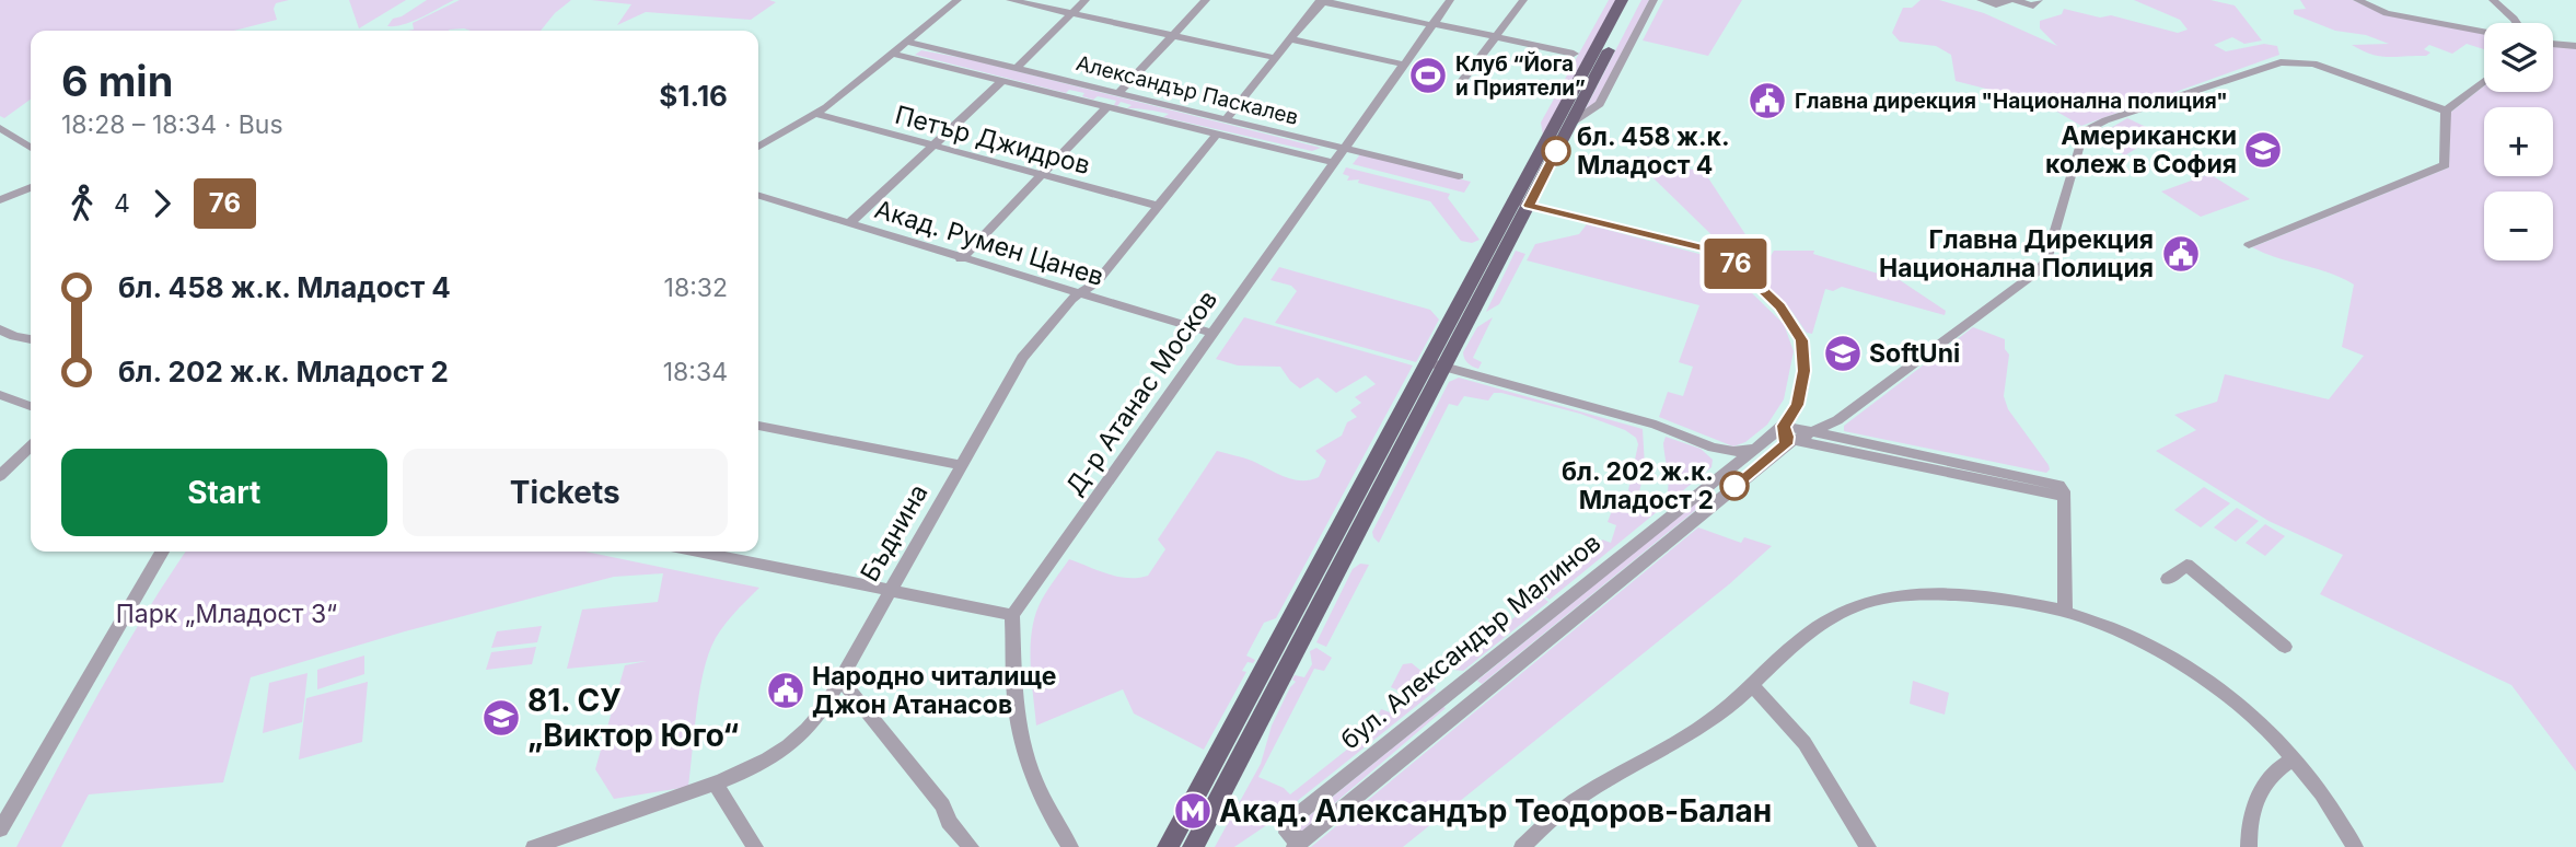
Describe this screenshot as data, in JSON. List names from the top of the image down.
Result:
{
  "streets": {
    "street": [
      "Александър Паскалев",
      "Петър Джидров",
      "Акад. Румен Цанев",
      "Д-р Атанас Москов",
      "Бъднина",
      "бул. Александър Малинов"
    ]
  },
  "crossings": [
    ["Александър Паскалев", "Д-р Атанас Москов"],
    ["Александър Паскалев", "Бъднина"],
    ["Петър Джидров", "Бъднина"],
    ["Акад. Румен Цанев", "Д-р Атанас Москов"],
    ["Акад. Румен Цанев", "Бъднина"]
  ],
  "parks": ["Парк „Младост 3“"],
  "places": {
    "sports": ["Клуб “Йога и Приятели”"],
    "public building": ["Главна дирекция \"Национална полиция\"", "Главна Дирекция Национална Полиция", "Народно читалище Джон Атанасов"],
    "school or university": ["Американски колеж в София", "SoftUni", "81. СУ „Виктор Юго“"],
    "other": ["бл. 458 ж.к. Младост 4", "бл. 202 ж.к. Младост 2"],
    "metro station": ["Акад. Александър Теодоров-Балан"]
  },
  "lines": ["bus line 76"],
  "page": {
    "on_map": "76",
    "map_buttons": ["+", "−"],
    "heading": ["6 min", "18:28 – 18:34 · Bus", "$1.16"],
    "legs": ["4", "76"],
    "list": [
      {
        "name": "бл. 458 ж.к. Младост 4",
        "value": "18:32"
      },
      {
        "name": "бл. 202 ж.к. Младост 2",
        "value": "18:34"
      }
    ],
    "buttons": ["Start", "Tickets"]
  }
}
